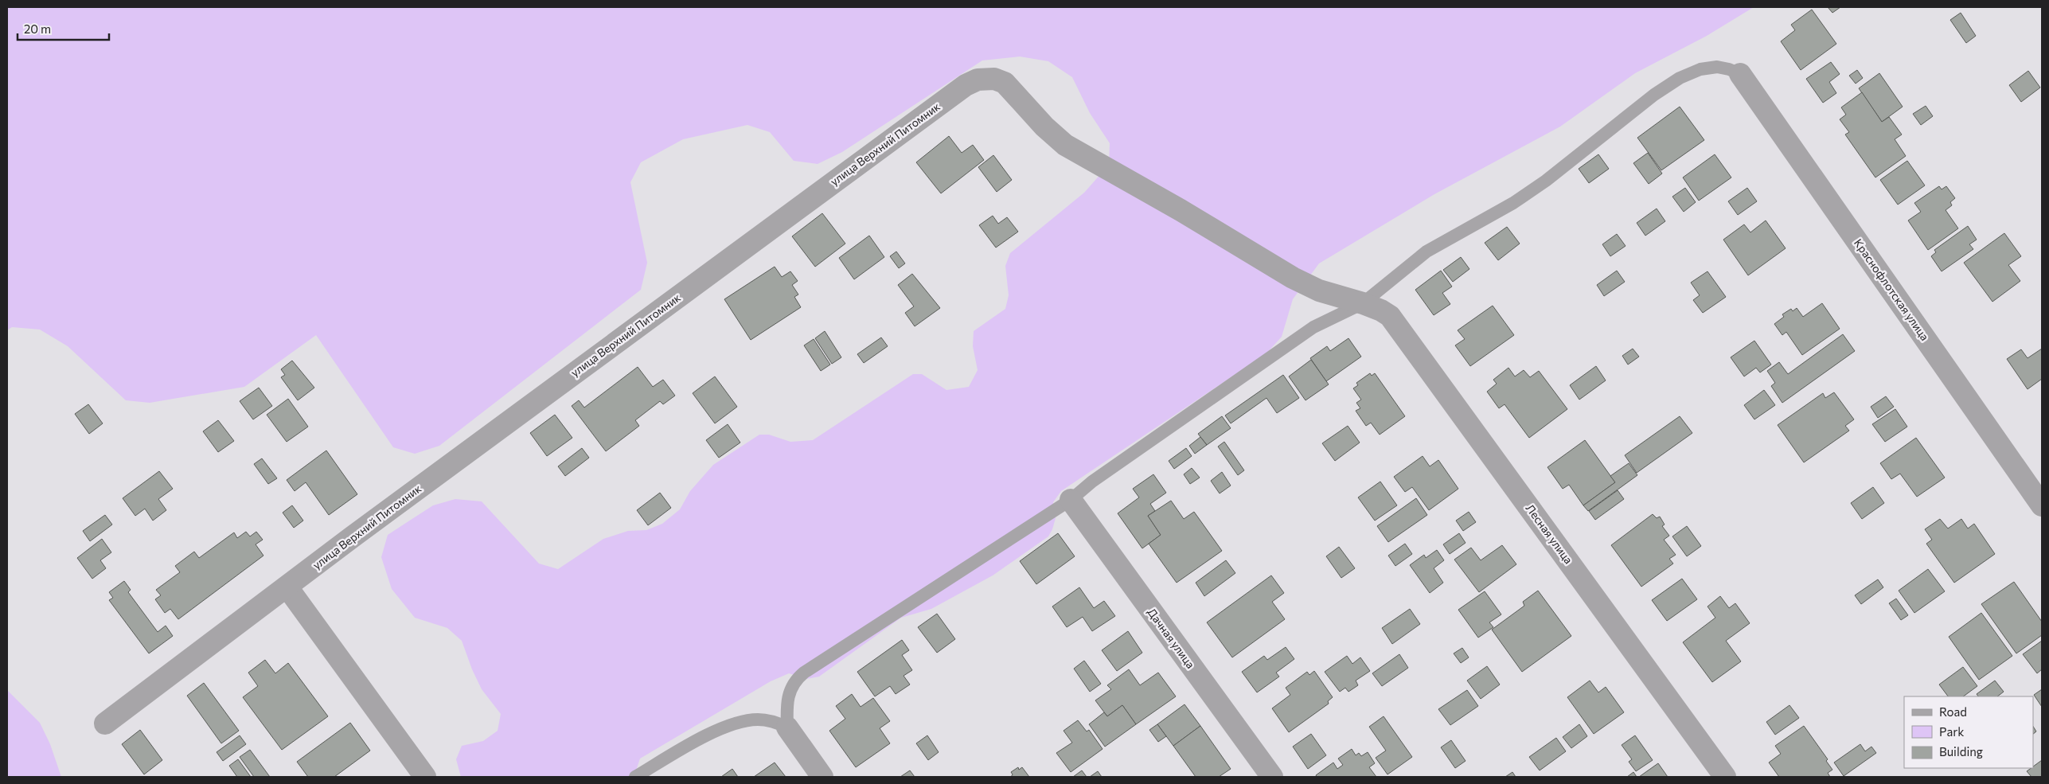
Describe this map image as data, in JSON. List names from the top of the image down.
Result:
{
  "streets": {
    "street": [
      "улица Верхний Питомник",
      "Краснофлотская улица",
      "Лесная улица",
      "Дачная улица"
    ]
  },
  "crossings": [
    ["улица Верхний Питомник", "Лесная улица"]
  ],
  "legend": ["Road", "Park", "Building"],
  "scale_bar": "20 m"
}
